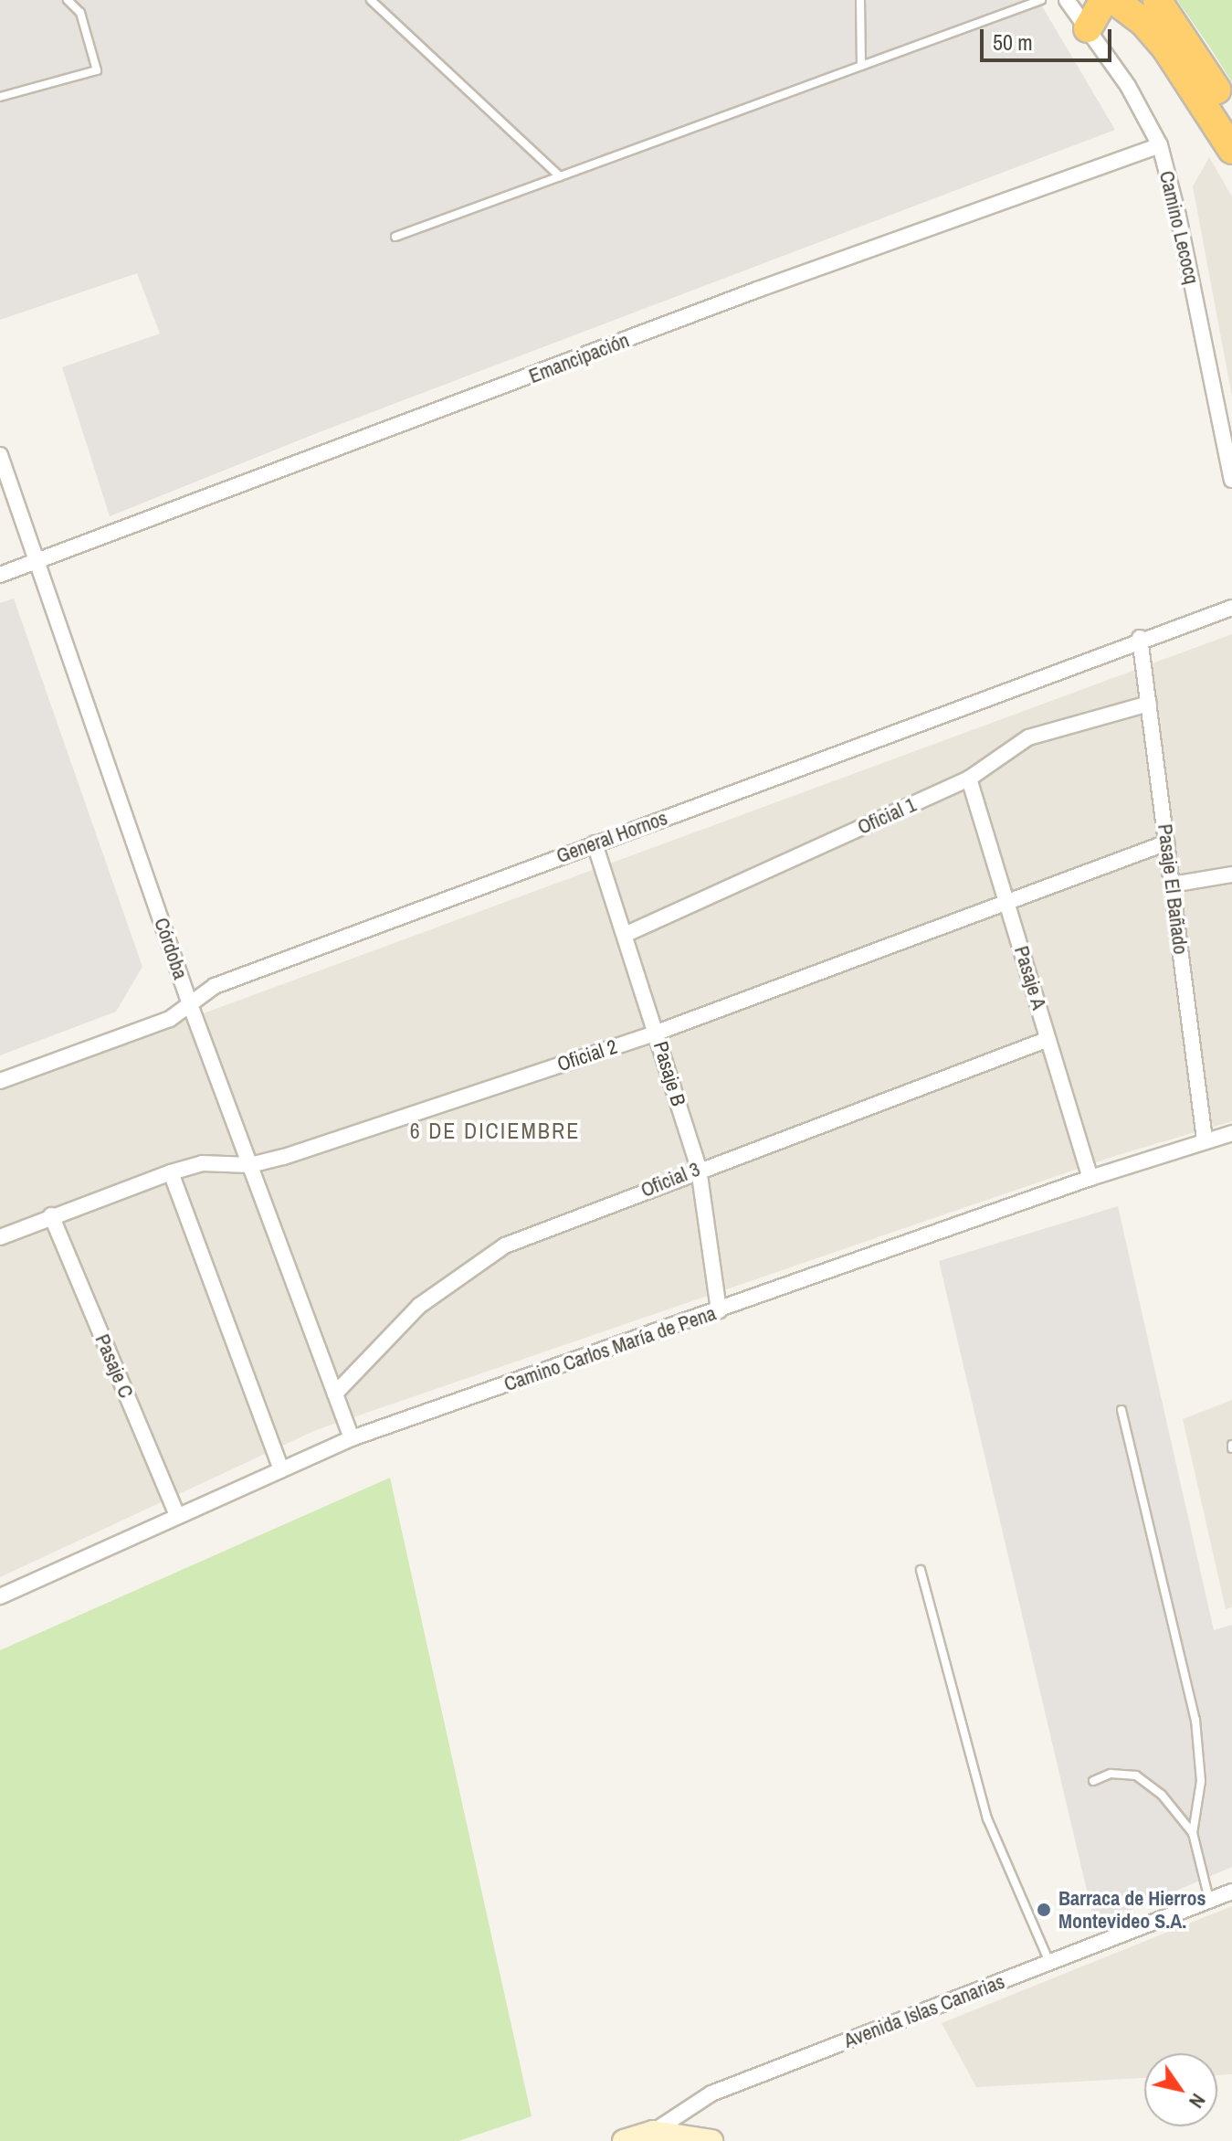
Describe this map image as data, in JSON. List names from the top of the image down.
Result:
{
  "streets": {
    "street": [
      "Camino Lecocq",
      "Emancipación",
      "Oficial 1",
      "General Hornos",
      "Pasaje El Bañado",
      "Córdoba",
      "Pasaje A",
      "Oficial 2",
      "Pasaje B",
      "Oficial 3",
      "Camino Carlos María de Pena",
      "Pasaje C",
      "Avenida Islas Canarias"
    ]
  },
  "crossings": [
    ["Camino Lecocq", "Emancipación"],
    ["Emancipación", "Córdoba"],
    ["Oficial 1", "Pasaje El Bañado"],
    ["Oficial 1", "Pasaje A"],
    ["Oficial 1", "Pasaje B"],
    ["General Hornos", "Pasaje El Bañado"],
    ["General Hornos", "Córdoba"],
    ["General Hornos", "Pasaje B"],
    ["Pasaje El Bañado", "Oficial 2"],
    ["Pasaje El Bañado", "Camino Carlos María de Pena"],
    ["Córdoba", "Oficial 2"],
    ["Córdoba", "Oficial 3"],
    ["Córdoba", "Camino Carlos María de Pena"],
    ["Pasaje A", "Oficial 2"],
    ["Pasaje A", "Oficial 3"],
    ["Pasaje A", "Camino Carlos María de Pena"],
    ["Oficial 2", "Pasaje B"],
    ["Oficial 2", "Pasaje C"],
    ["Pasaje B", "Oficial 3"],
    ["Pasaje B", "Camino Carlos María de Pena"],
    ["Camino Carlos María de Pena", "Pasaje C"]
  ],
  "districts": ["6 DE DICIEMBRE"],
  "places": ["Barraca de Hierros Montevideo S.A."],
  "scale_bar": "50 m",
  "north": "bottom right"
}
